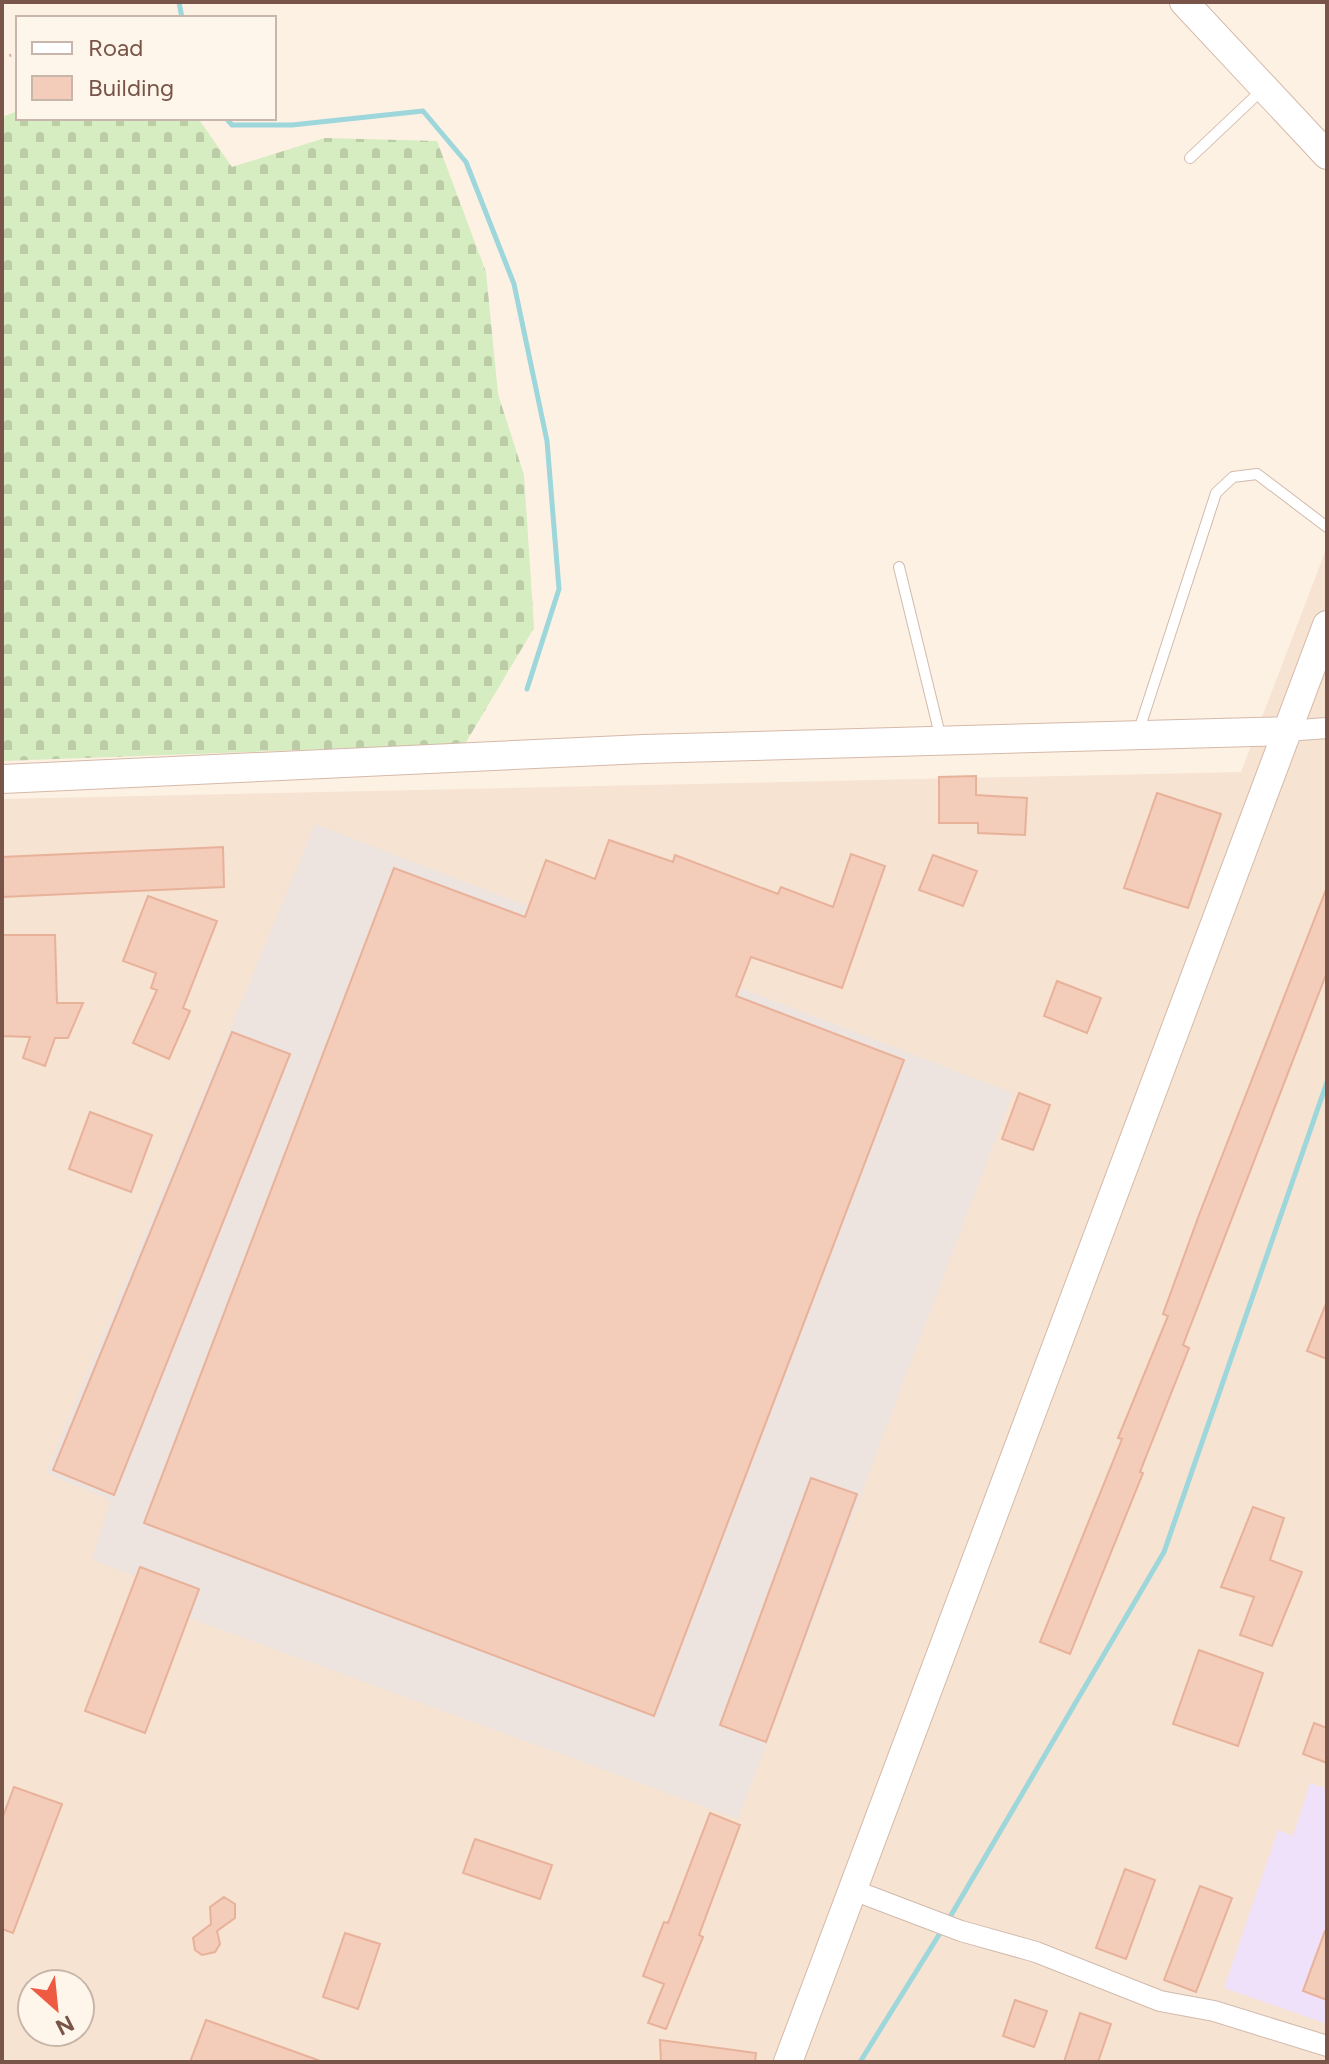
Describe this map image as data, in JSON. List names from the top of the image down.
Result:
{
  "legend": ["Road", "Building"],
  "north": "bottom right"
}
